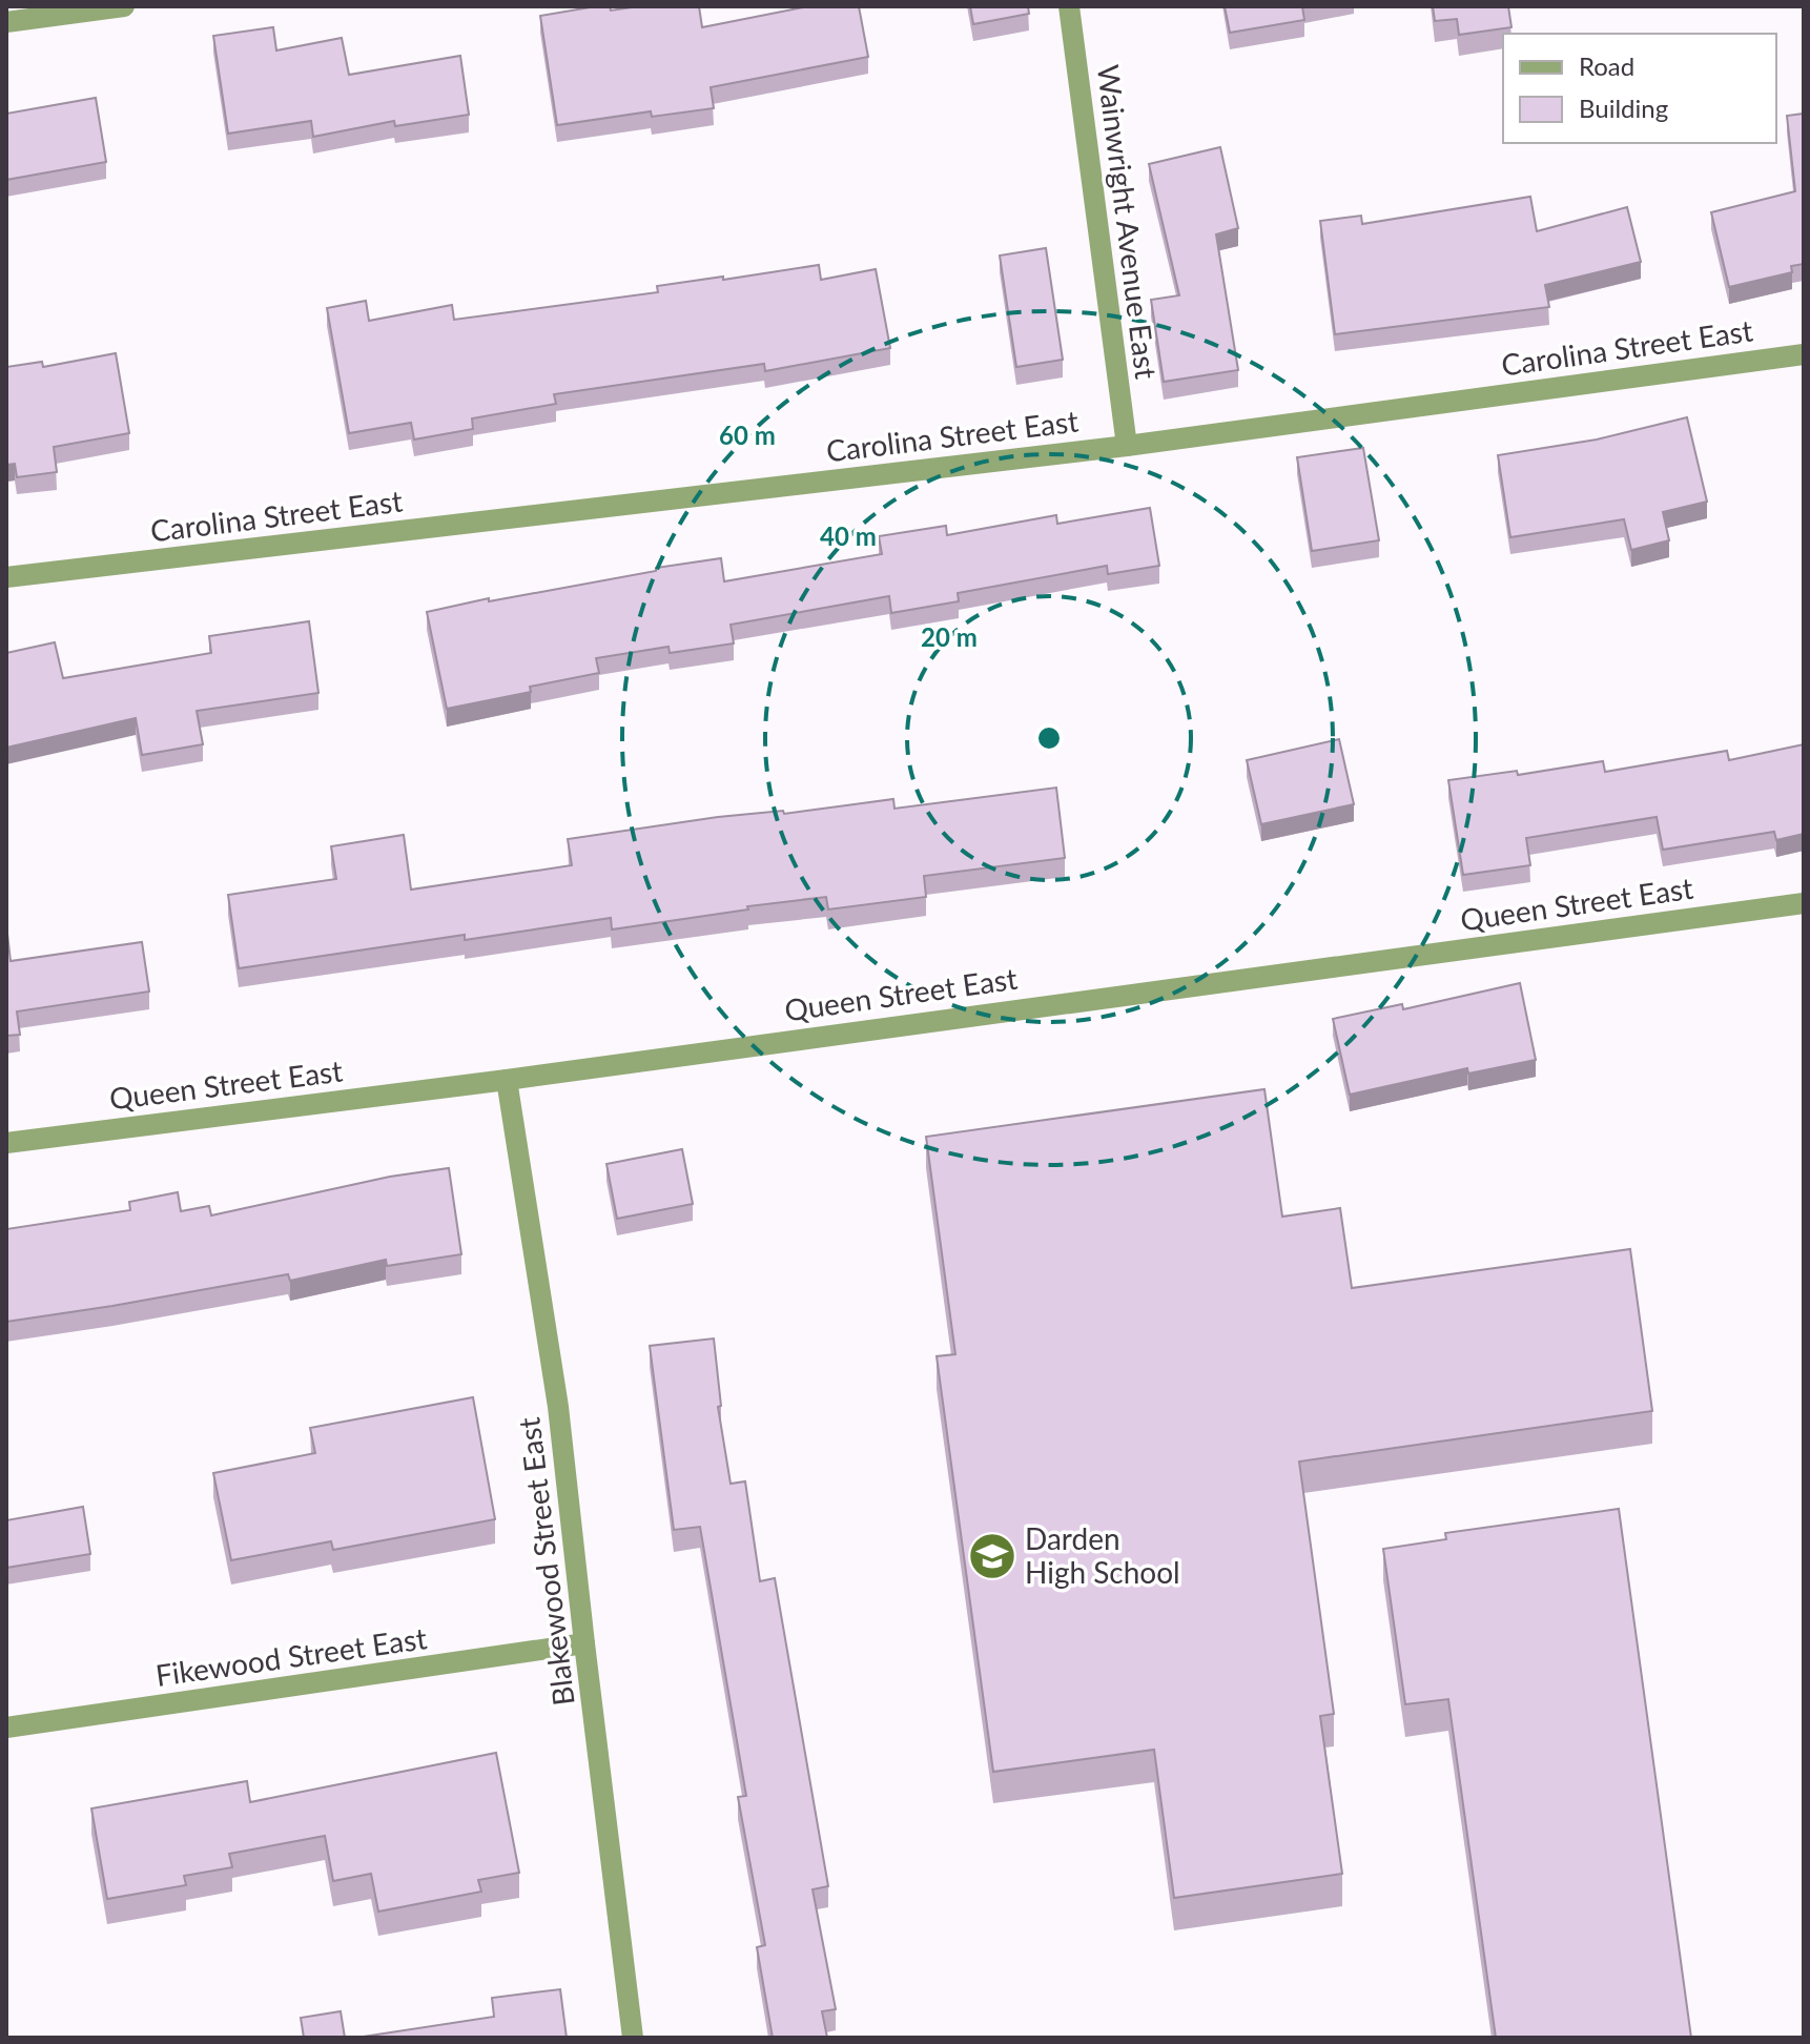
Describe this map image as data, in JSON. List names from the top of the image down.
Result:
{
  "streets": {
    "street": [
      "Wainwright Avenue East",
      "Carolina Street East",
      "Queen Street East",
      "Blakewood Street East",
      "Fikewood Street East"
    ]
  },
  "crossings": [
    ["Wainwright Avenue East", "Carolina Street East"],
    ["Queen Street East", "Blakewood Street East"],
    ["Blakewood Street East", "Fikewood Street East"]
  ],
  "places": {
    "school or university": ["Darden High School"]
  },
  "legend": ["Road", "Building"],
  "rings": ["60 m", "40 m", "20 m"]
}
